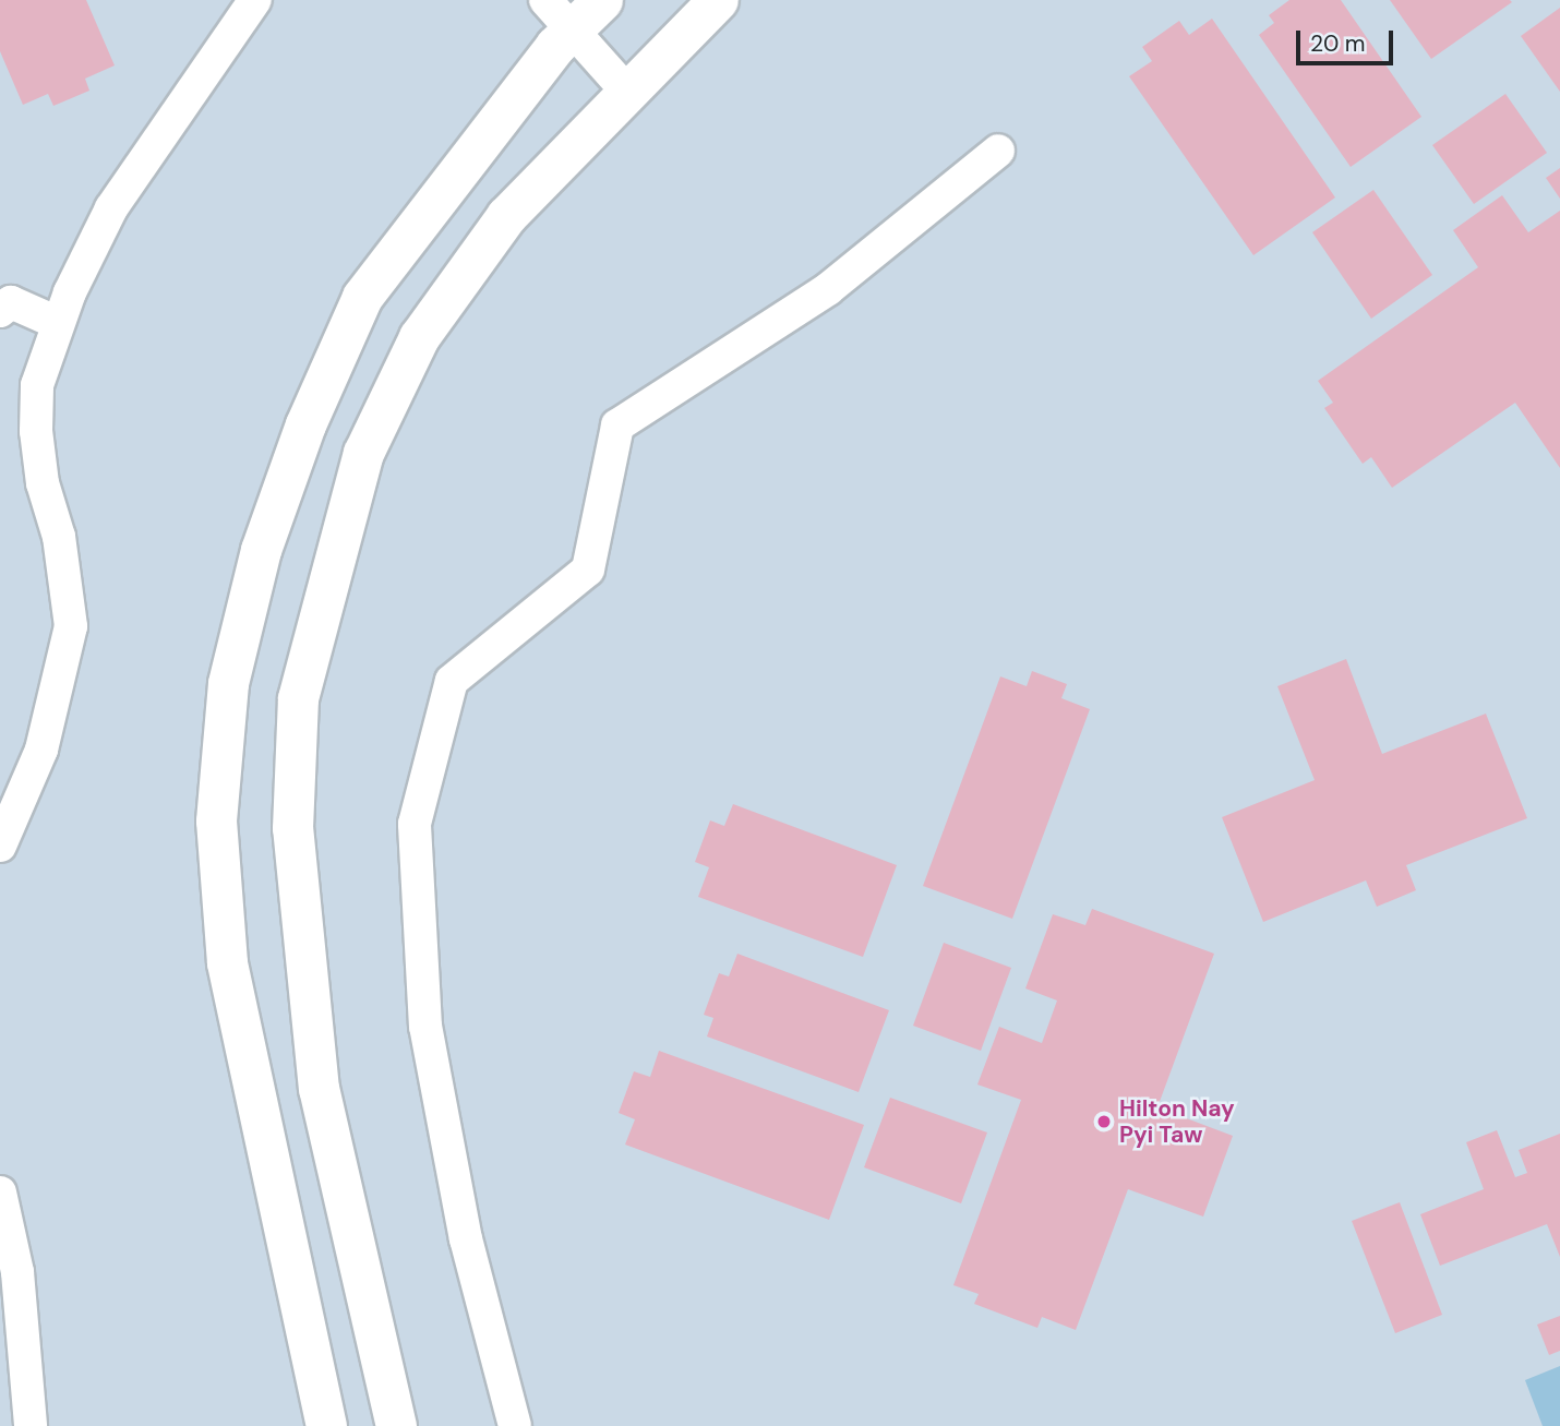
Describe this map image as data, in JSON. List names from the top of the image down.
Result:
{
  "places": ["Hilton Nay Pyi Taw"],
  "scale_bar": "20 m"
}
